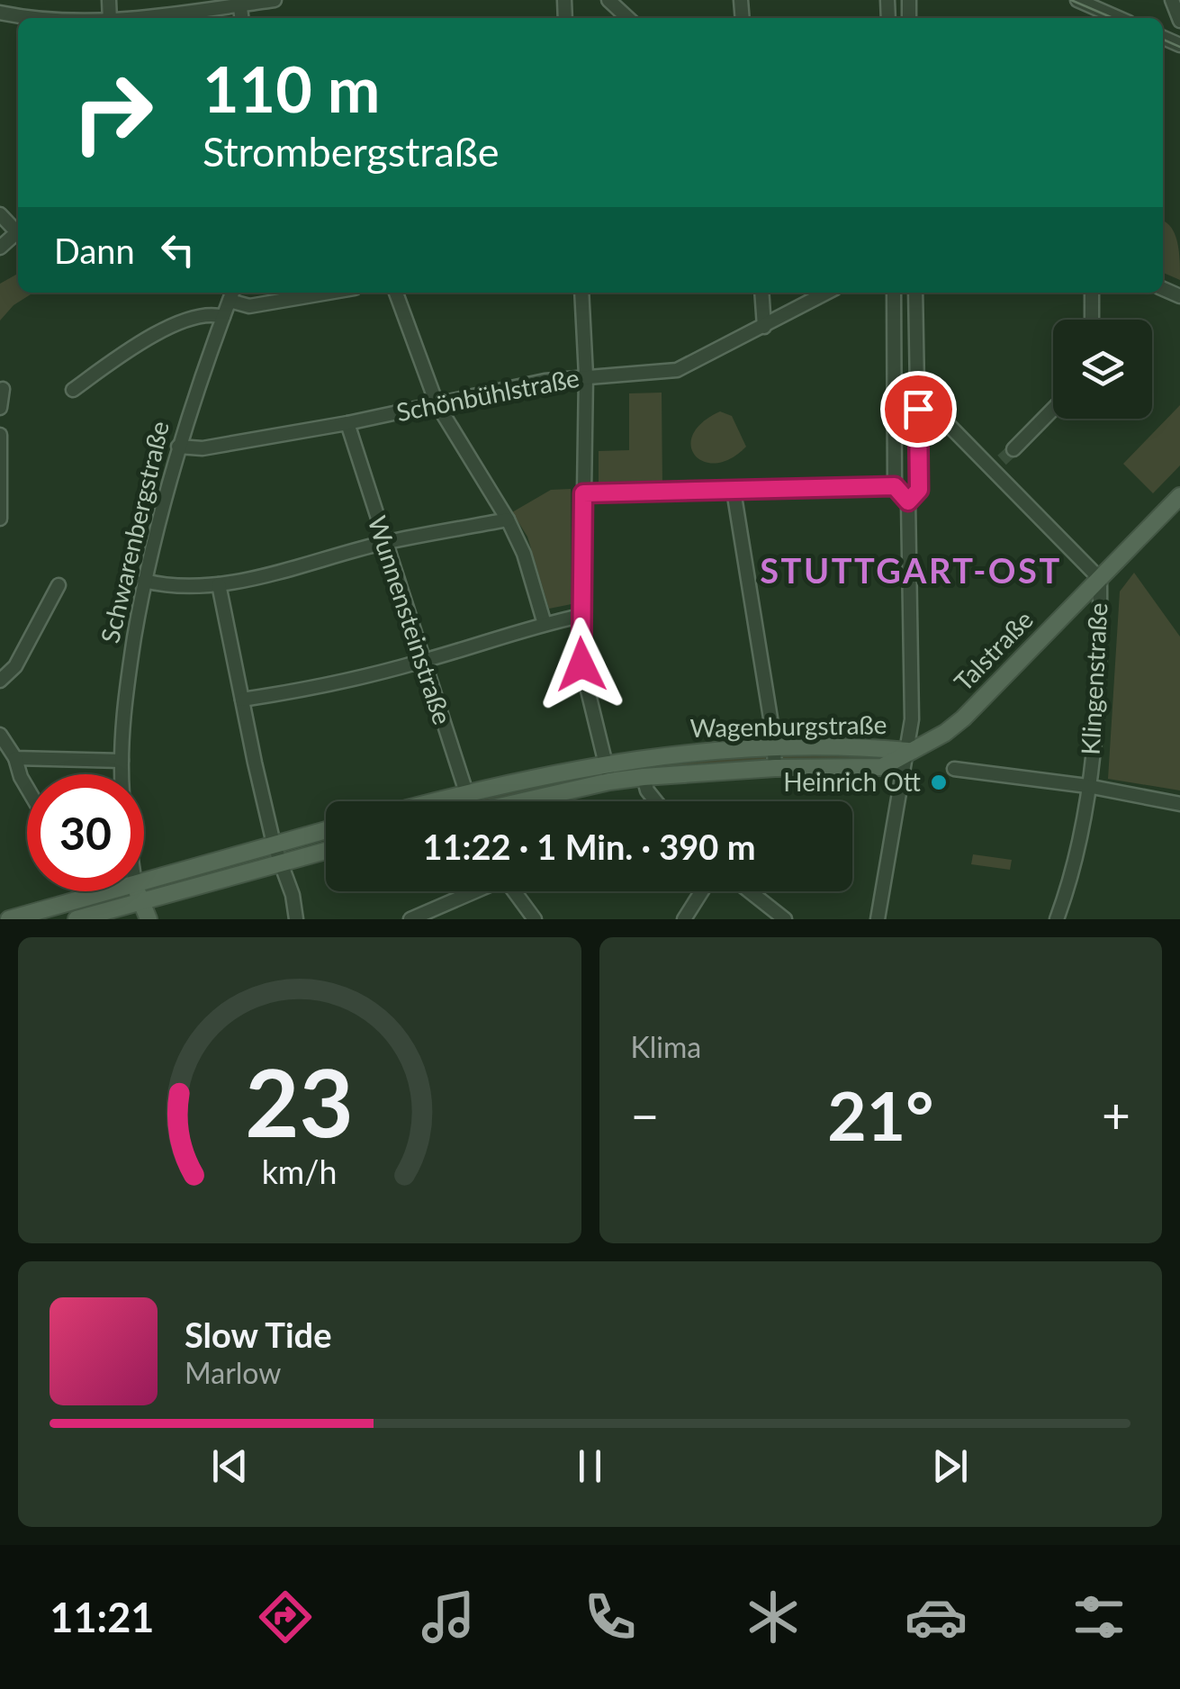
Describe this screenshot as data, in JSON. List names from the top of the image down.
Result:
{
  "streets": {
    "main road": ["Talstraße", "Wagenburgstraße"],
    "street": [
      "Schönbühlstraße",
      "Schwarenbergstraße",
      "Wunnensteinstraße",
      "Klingenstraße"
    ]
  },
  "crossings": [
    ["Schönbühlstraße", "Schwarenbergstraße"],
    ["Schönbühlstraße", "Wunnensteinstraße"],
    ["Wunnensteinstraße", "Wagenburgstraße"],
    ["Talstraße", "Klingenstraße"],
    ["Talstraße", "Wagenburgstraße"]
  ],
  "districts": ["STUTTGART-OST"],
  "places": ["Heinrich Ott"],
  "page": {
    "turn": ["110 m", "Strombergstraße"],
    "then": "Dann",
    "limit": "30",
    "trip": "11:22 · 1 Min. · 390 m",
    "tile": "Klima",
    "heat": ["−", "21°", "+"],
    "song": ["Slow Tide", "Marlow"],
    "tabs": "11:21",
    "gauge": ["23", "km/h"]
  }
}
